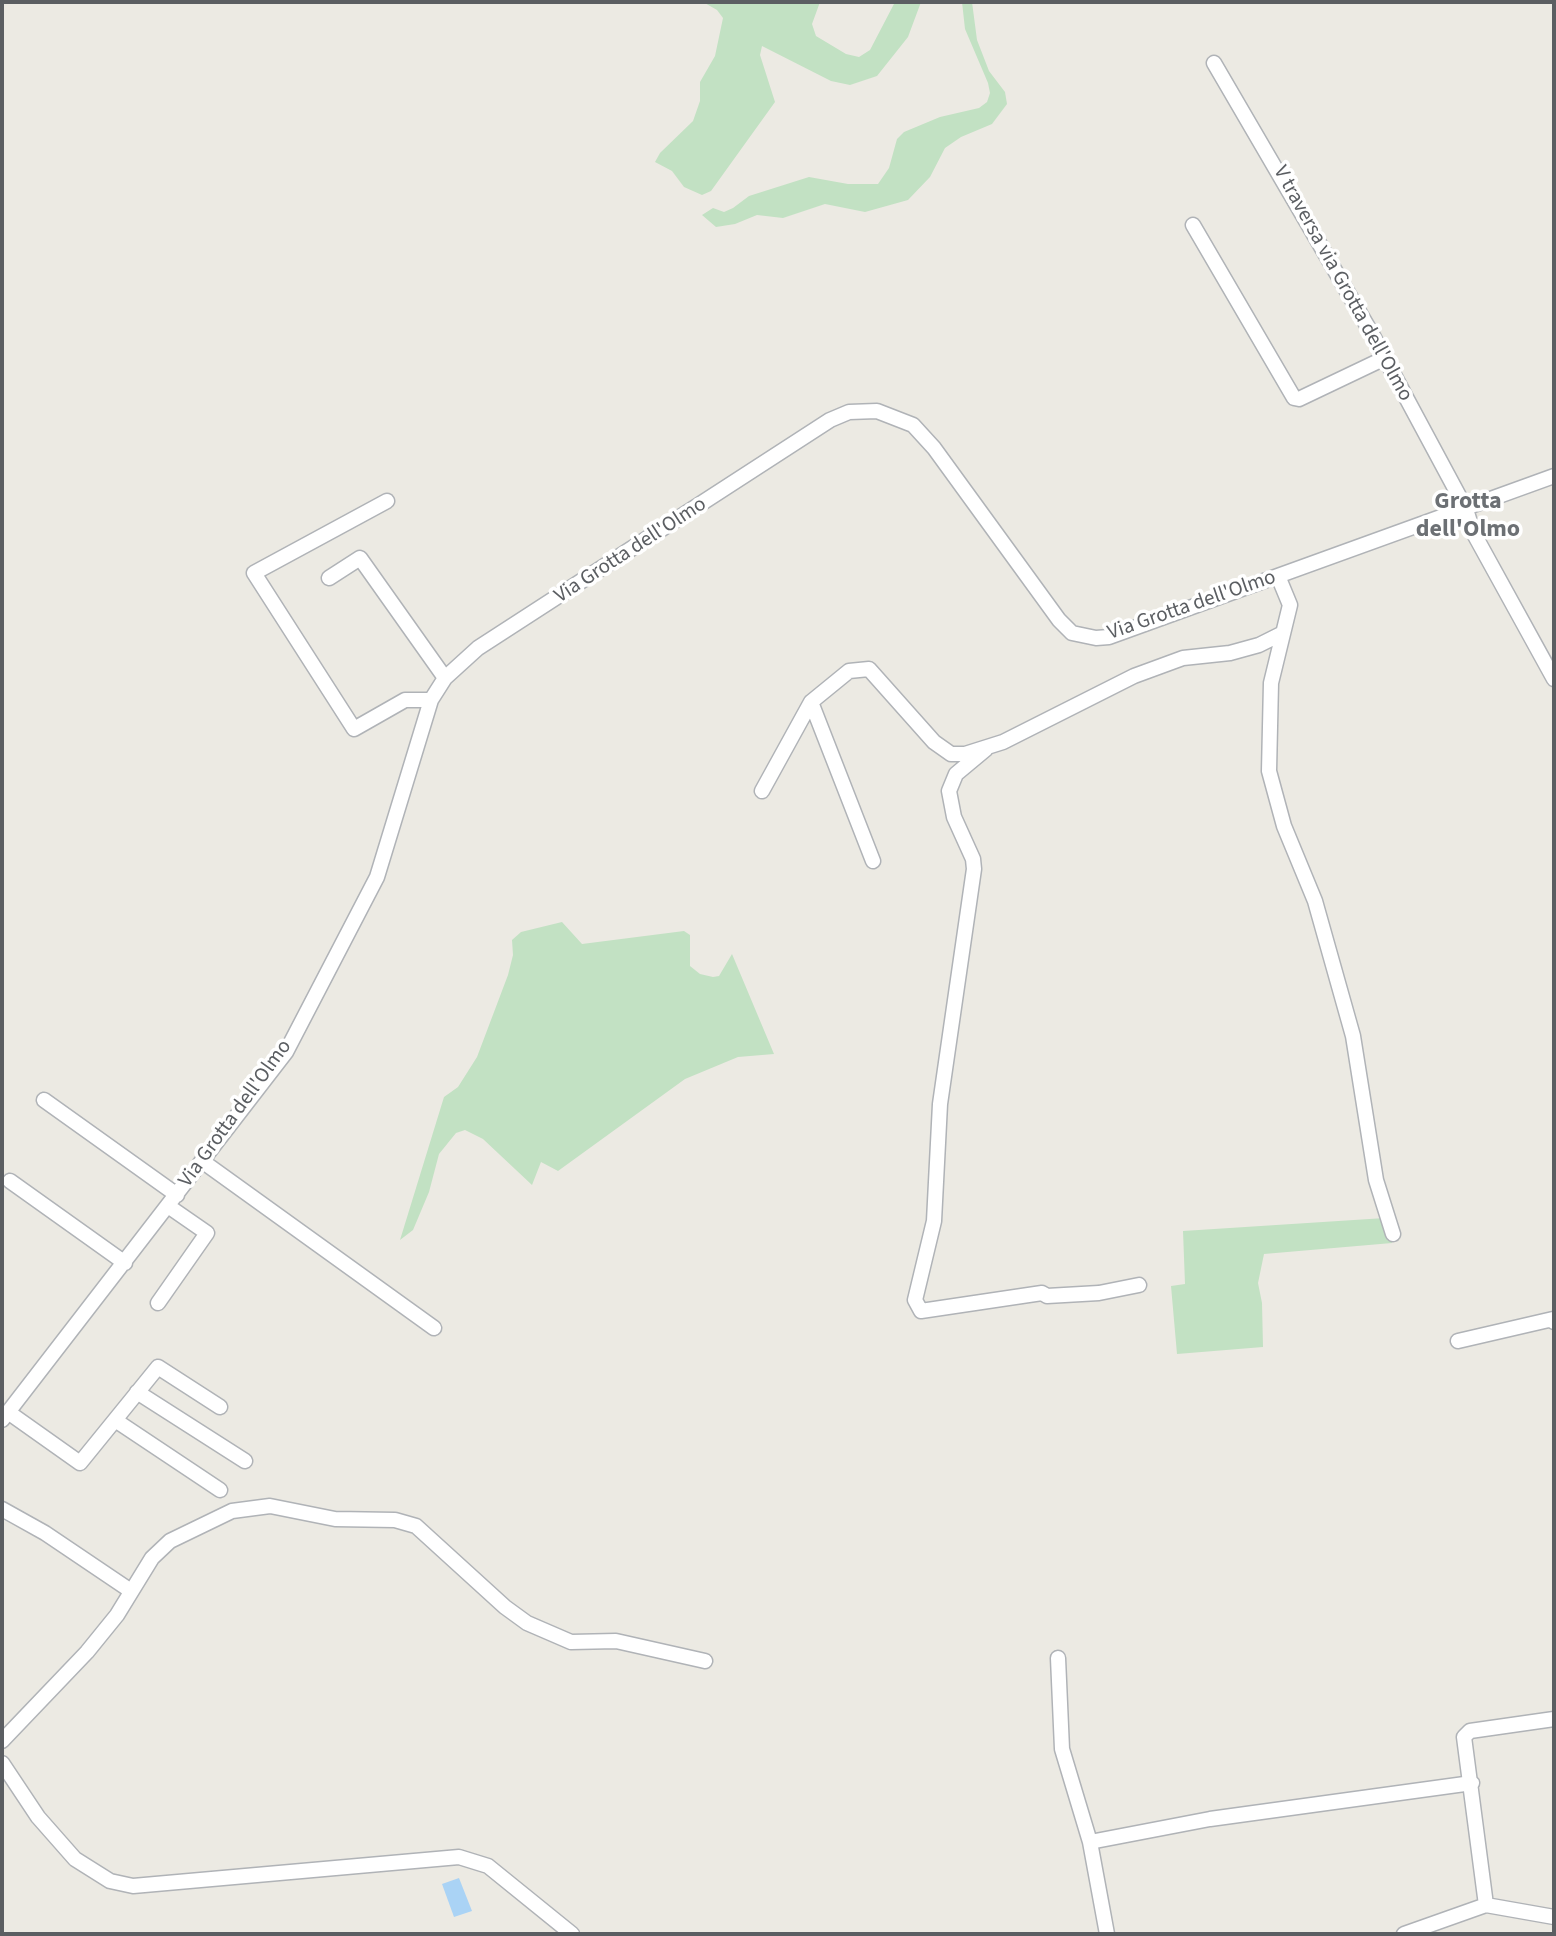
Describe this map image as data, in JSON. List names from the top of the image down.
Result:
{
  "streets": {
    "street": ["V traversa via Grotta dell'Olmo", "Via Grotta dell'Olmo"]
  },
  "crossings": [
    ["V traversa via Grotta dell'Olmo", "Via Grotta dell'Olmo"]
  ],
  "districts": ["Grotta dell'Olmo"]
}
